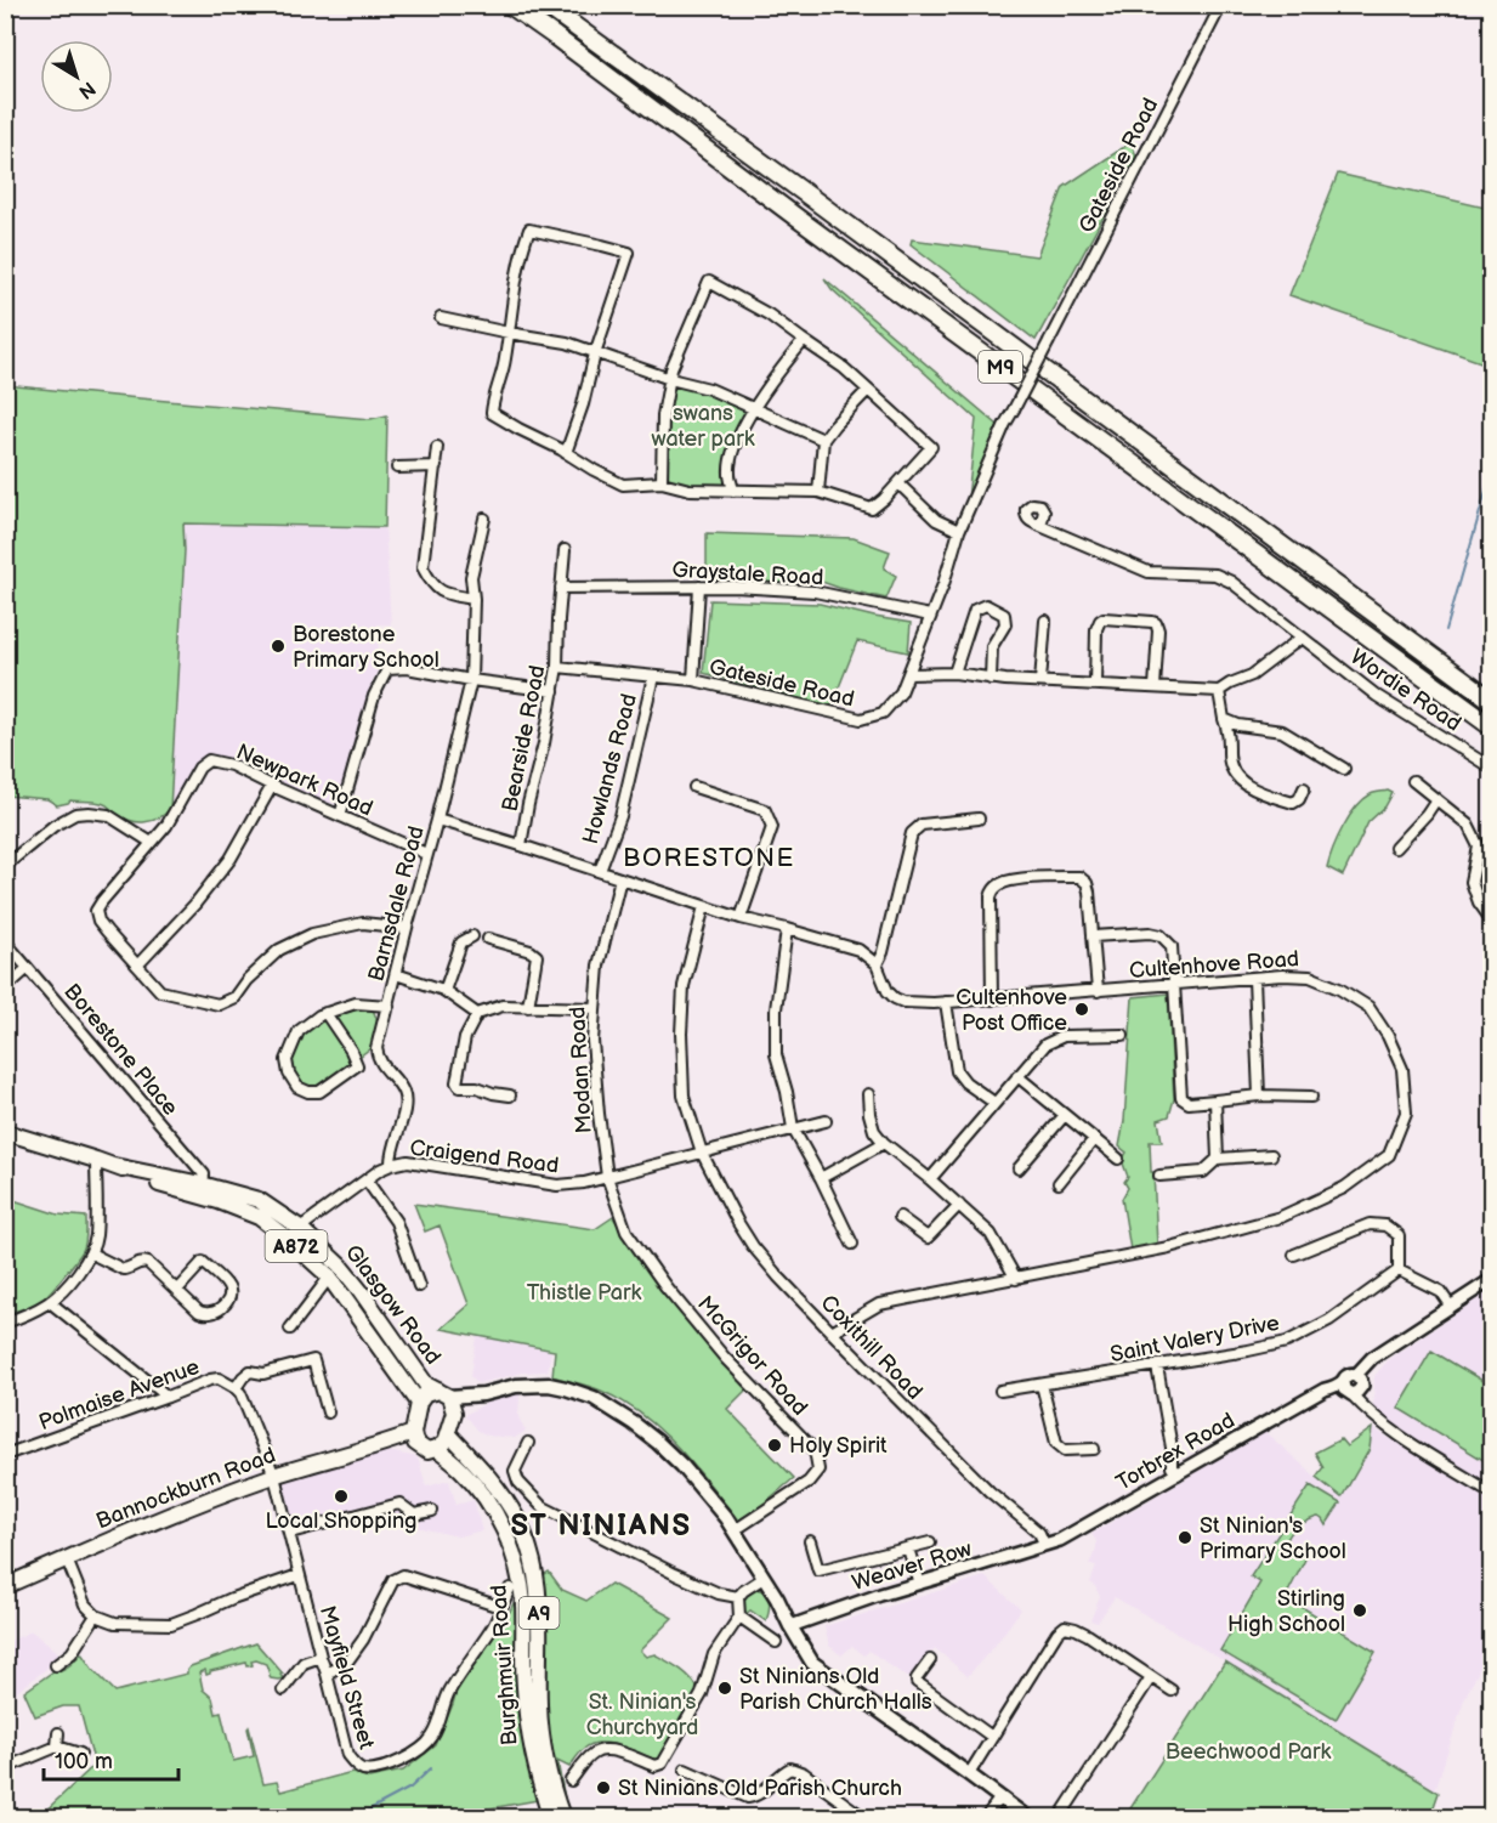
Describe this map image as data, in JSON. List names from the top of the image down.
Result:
{
  "streets": {
    "highway": ["M9"],
    "main road": [
      "A872",
      "Glasgow Road",
      "Bannockburn Road",
      "A9",
      "Burghmuir Road"
    ],
    "street": [
      "Gateside Road",
      "Graystale Road",
      "Wordie Road",
      "Bearside Road",
      "Howlands Road",
      "Newpark Road",
      "Barnsdale Road",
      "Cultenhove Road",
      "Borestone Place",
      "Modan Road",
      "Craigend Road",
      "Saint Valery Drive",
      "Coxithill Road",
      "McGrigor Road",
      "Polmaise Avenue",
      "Torbrex Road",
      "Weaver Row",
      "Mayfield Street"
    ]
  },
  "crossings": [
    ["Gateside Road", "Graystale Road"],
    ["Gateside Road", "Bearside Road"],
    ["Gateside Road", "Howlands Road"],
    ["Graystale Road", "Bearside Road"],
    ["Newpark Road", "Barnsdale Road"],
    ["Barnsdale Road", "Craigend Road"],
    ["Cultenhove Road", "Coxithill Road"],
    ["Borestone Place", "Glasgow Road"],
    ["Modan Road", "Craigend Road"],
    ["Modan Road", "McGrigor Road"],
    ["Craigend Road", "Coxithill Road"],
    ["Craigend Road", "McGrigor Road"],
    ["Glasgow Road", "Bannockburn Road"],
    ["Glasgow Road", "A9"],
    ["Glasgow Road", "Burghmuir Road"],
    ["Coxithill Road", "Torbrex Road"],
    ["Coxithill Road", "Weaver Row"],
    ["Torbrex Road", "Weaver Row"],
    ["Bannockburn Road", "A9"],
    ["Bannockburn Road", "Burghmuir Road"],
    ["Bannockburn Road", "Mayfield Street"],
    ["A9", "Burghmuir Road"]
  ],
  "districts": ["BORESTONE", "ST NINIANS"],
  "parks": [
    "swans water park",
    "Thistle Park",
    "St. Ninian's Churchyard",
    "Beechwood Park"
  ],
  "places": [
    "Borestone Primary School",
    "Cultenhove Post Office",
    "Holy Spirit",
    "Local Shopping",
    "St Ninian's Primary School",
    "Stirling High School",
    "St Ninians Old Parish Church Halls",
    "St Ninians Old Parish Church"
  ],
  "scale_bar": "100 m",
  "north": "bottom right"
}
